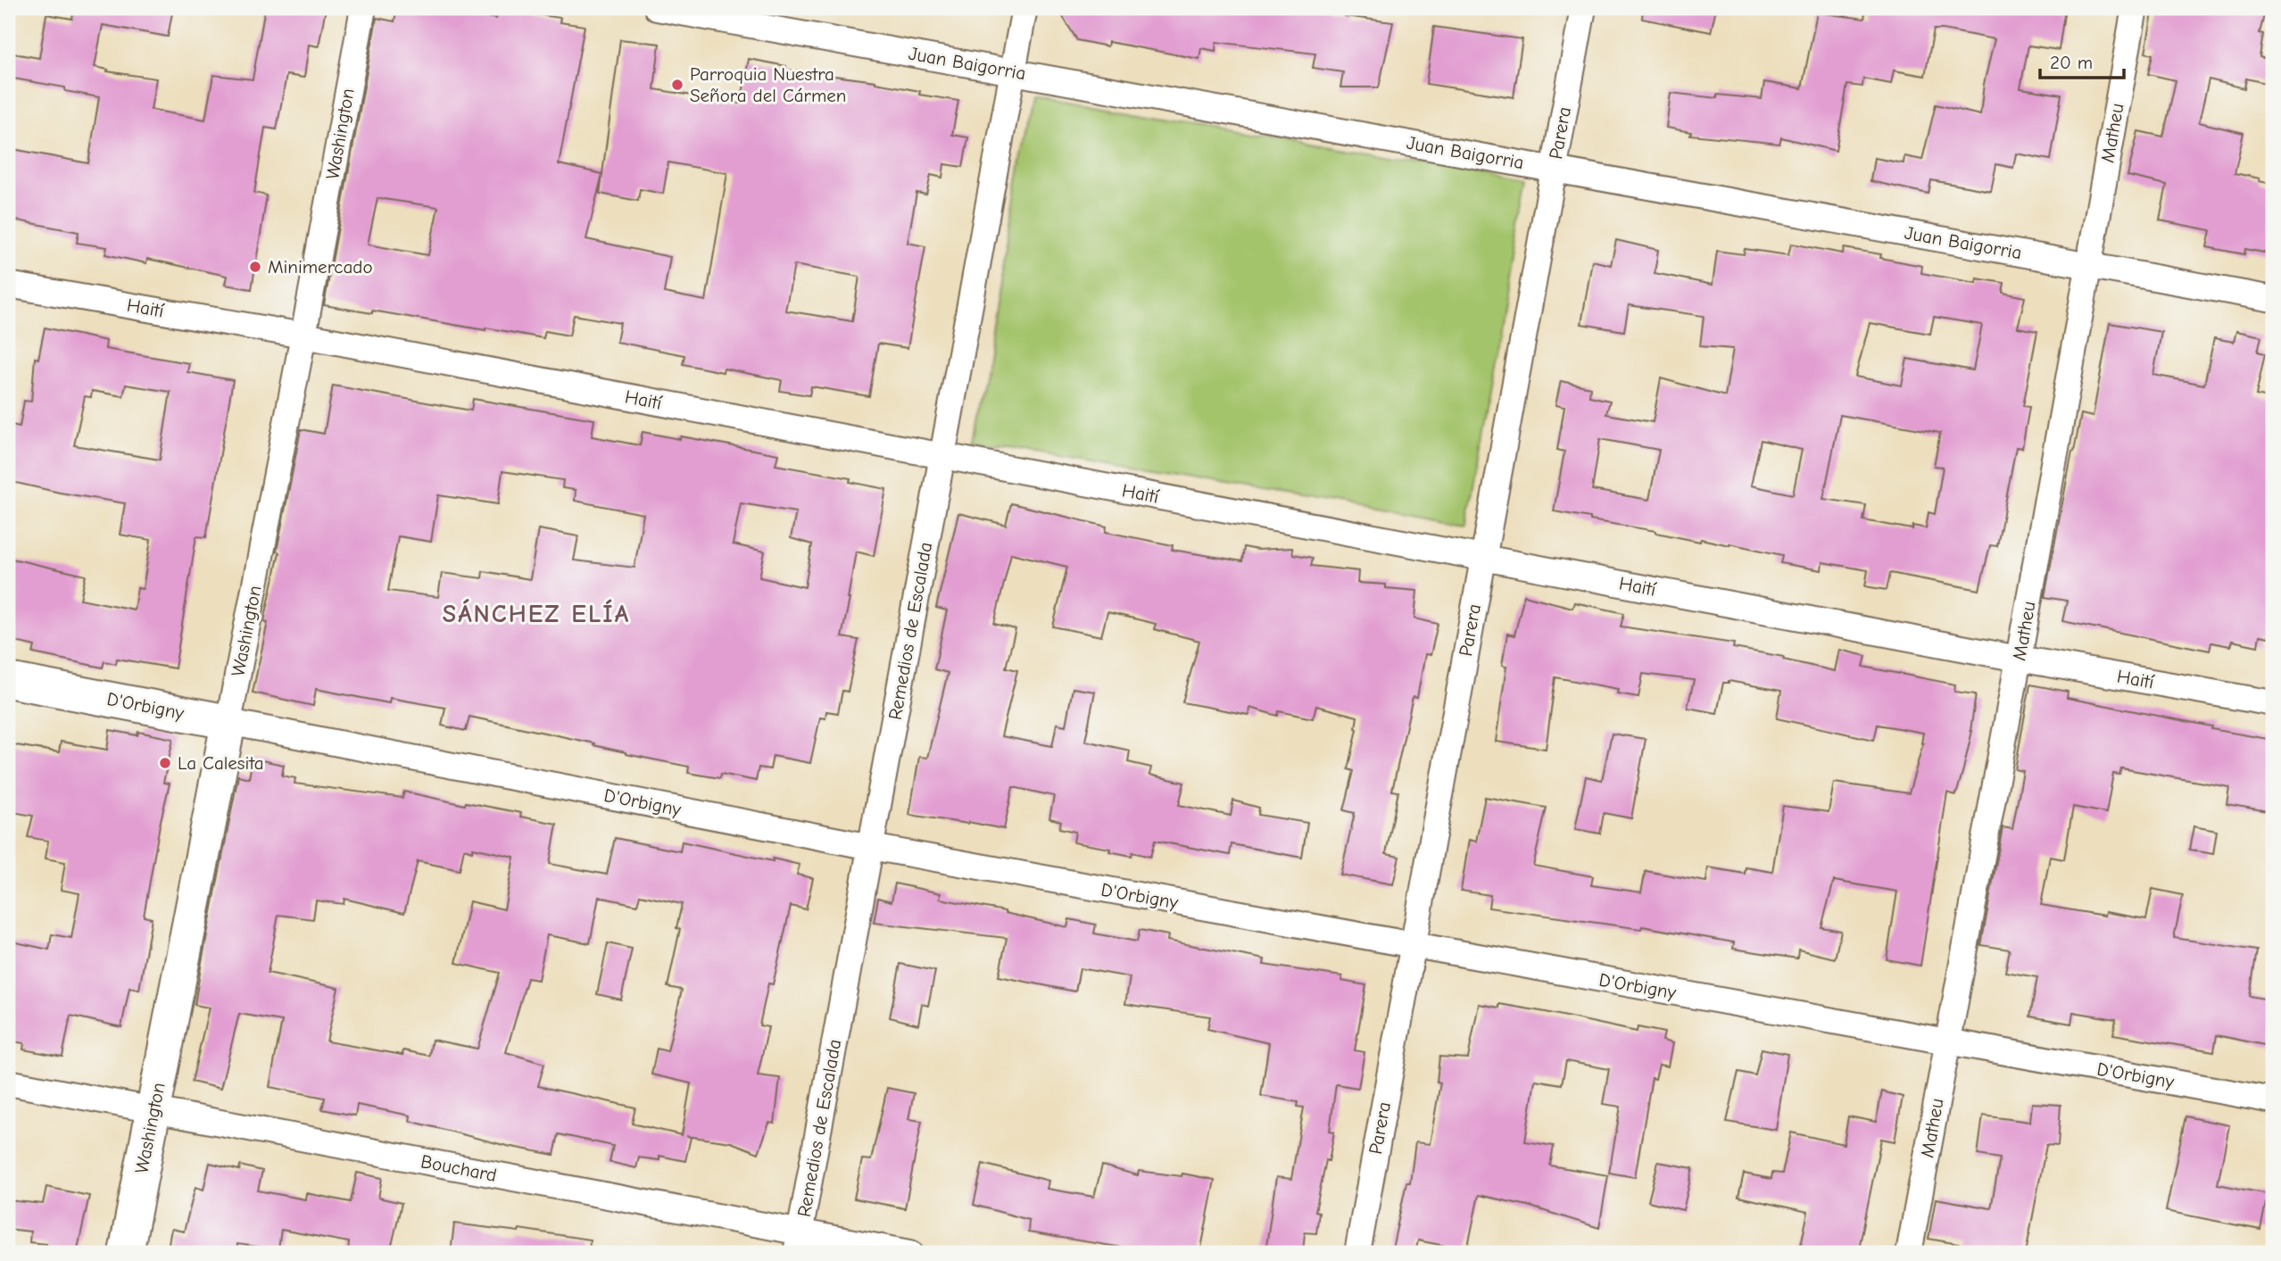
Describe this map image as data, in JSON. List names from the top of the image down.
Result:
{
  "streets": {
    "main road": ["Washington", "D'Orbigny"],
    "street": [
      "Juan Baigorria",
      "Parera",
      "Matheu",
      "Haití",
      "Remedios de Escalada",
      "Bouchard"
    ]
  },
  "crossings": [
    ["Juan Baigorria", "Parera"],
    ["Juan Baigorria", "Matheu"],
    ["Juan Baigorria", "Remedios de Escalada"],
    ["Parera", "Haití"],
    ["Parera", "D'Orbigny"],
    ["Matheu", "Haití"],
    ["Matheu", "D'Orbigny"],
    ["Washington", "Haití"],
    ["Washington", "D'Orbigny"],
    ["Washington", "Bouchard"],
    ["Haití", "Remedios de Escalada"],
    ["Remedios de Escalada", "D'Orbigny"],
    ["Remedios de Escalada", "Bouchard"]
  ],
  "districts": ["SÁNCHEZ ELÍA"],
  "places": ["Parroquia Nuestra Señora del Cármen", "Minimercado", "La Calesita"],
  "scale_bar": "20 m"
}
